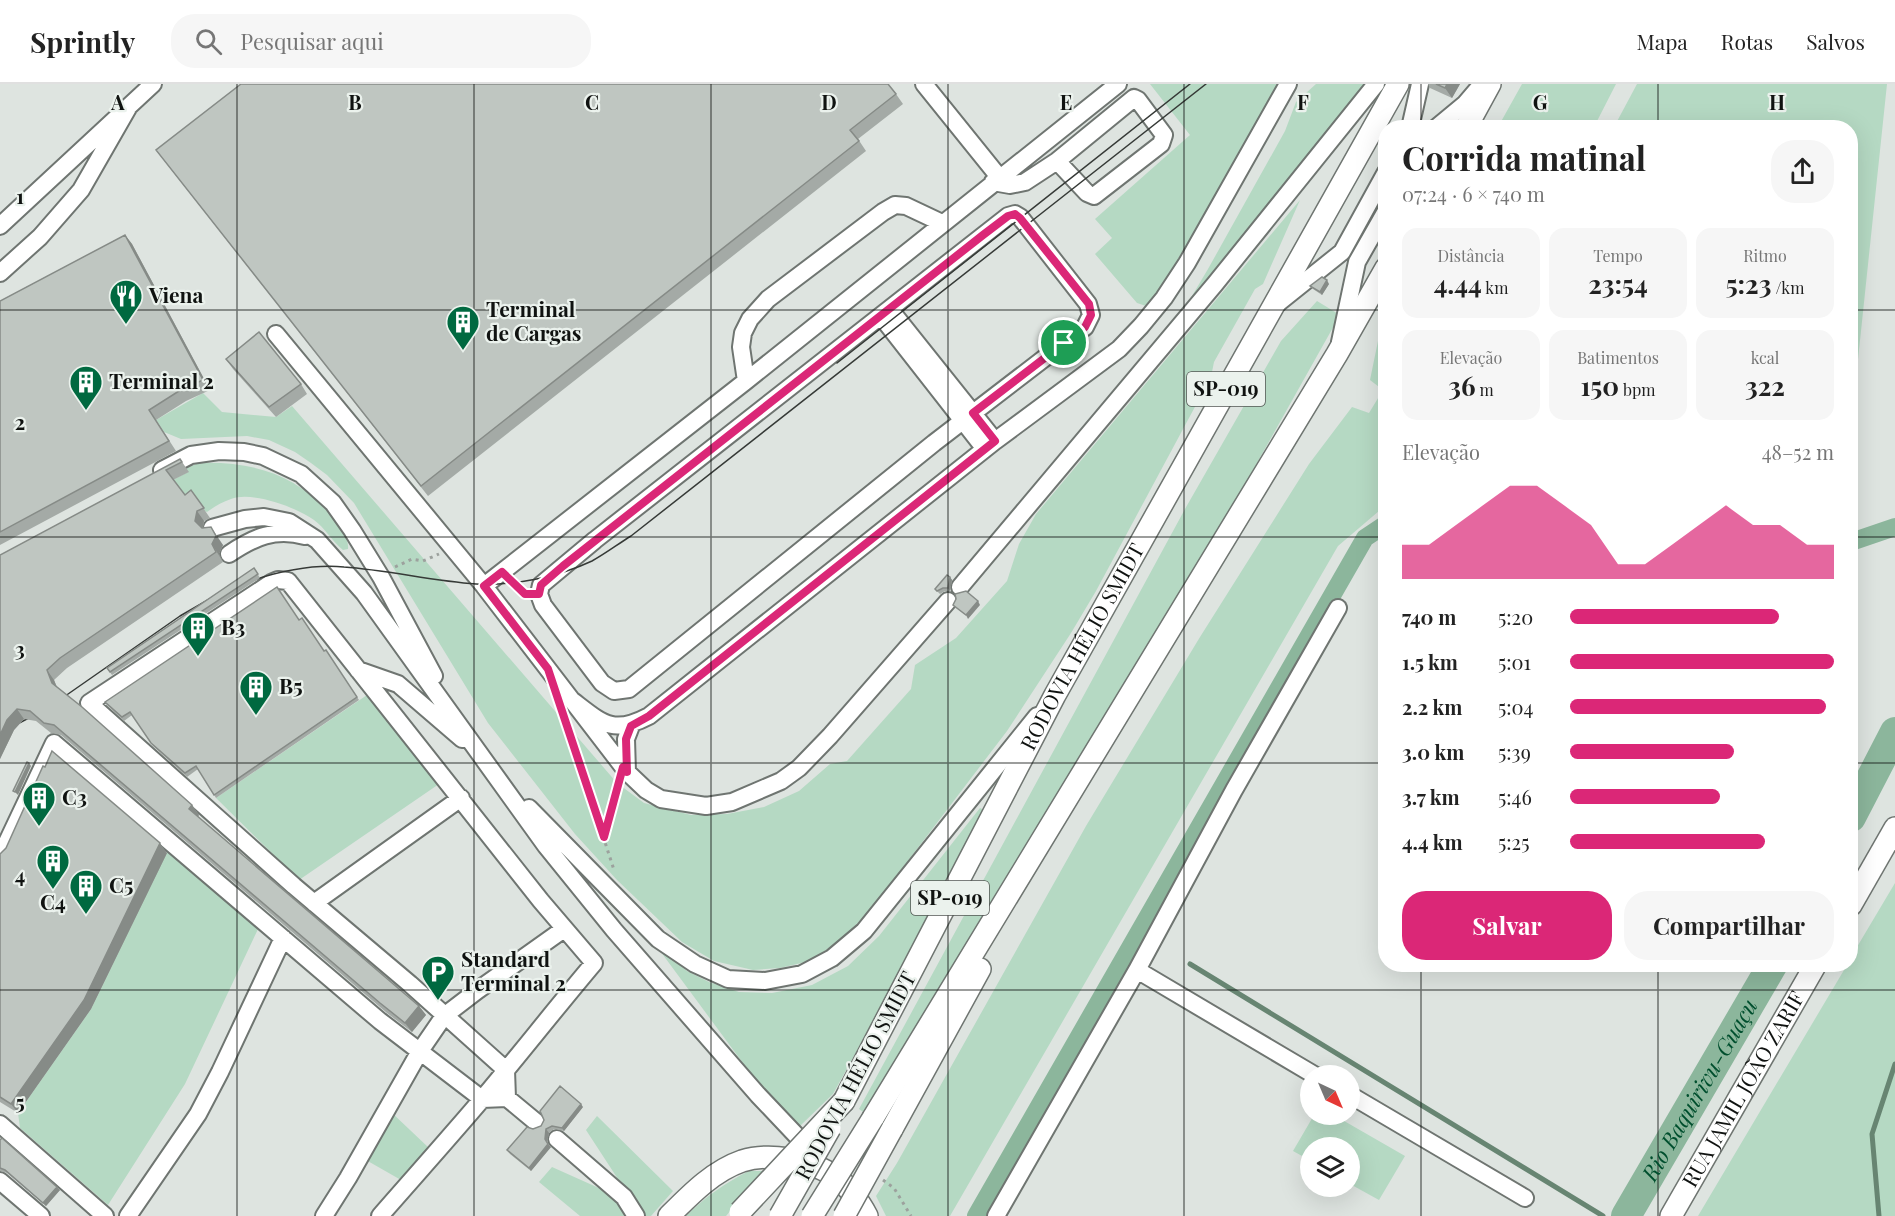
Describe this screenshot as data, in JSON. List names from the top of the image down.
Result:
{
  "streets": {
    "main road": ["SP-019", "RODOVIA HÉLIO SMIDT", "RUA JAMIL JOÃO ZARIF"]
  },
  "water": ["Rio Baquirivu-Guaçu"],
  "places": {
    "restaurant": ["Viena"],
    "building": [
      "Terminal de Cargas",
      "Terminal 2",
      "B3",
      "B5",
      "C3",
      "C4",
      "C5"
    ],
    "parking": ["Standard Terminal 2"]
  },
  "north": "bottom right",
  "page": {
    "header": "Sprintly",
    "search": "Pesquisar aqui",
    "nav": ["Mapa", "Rotas", "Salvos"],
    "heading": ["Corrida matinal", "07:24 · 6 × 740 m"],
    "stats": [
      ["Distância", "4.44 km"],
      ["Tempo", "23:54"],
      ["Ritmo", "5:23 /km"],
      ["Elevação", "36 m"],
      ["Batimentos", "150 bpm"],
      ["kcal", "322"]
    ],
    "chart": ["Elevação", "48–52 m"],
    "list": [
      {
        "name": "740 m",
        "note": "5:20"
      },
      {
        "name": "1.5 km",
        "note": "5:01"
      },
      {
        "name": "2.2 km",
        "note": "5:04"
      },
      {
        "name": "3.0 km",
        "note": "5:39"
      },
      {
        "name": "3.7 km",
        "note": "5:46"
      },
      {
        "name": "4.4 km",
        "note": "5:25"
      }
    ],
    "buttons": ["Salvar", "Compartilhar"]
  },
  "grid": {
    "columns": [
      "A",
      "B",
      "C",
      "D",
      "E",
      "F",
      "G",
      "H"
    ],
    "rows": [
      "1",
      "2",
      "3",
      "4",
      "5"
    ]
  }
}
